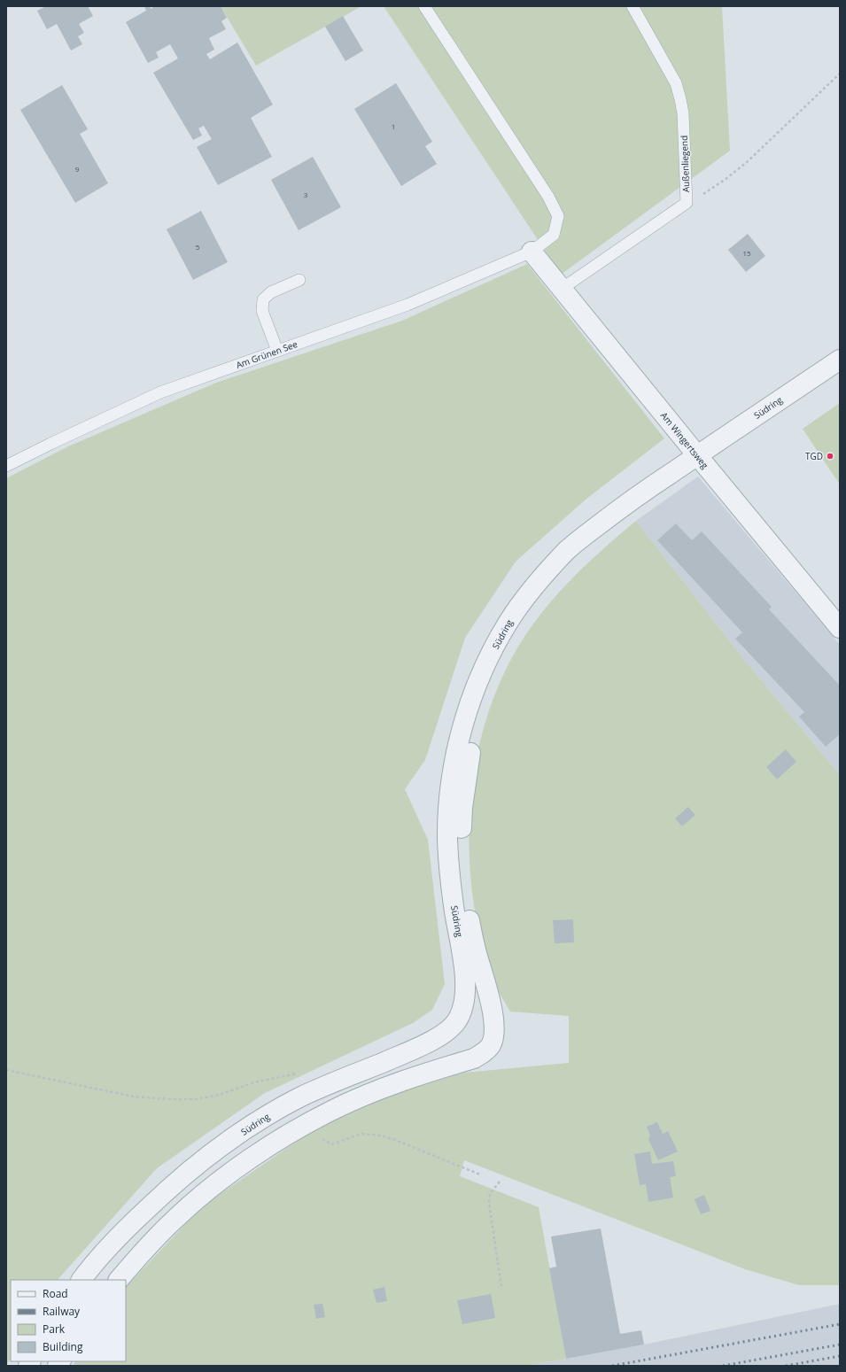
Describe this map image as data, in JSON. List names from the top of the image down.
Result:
{
  "streets": {
    "street": ["Südring", "Am Wingertsweg"],
    "lane": ["Außenliegend", "Am Grünen See"]
  },
  "crossings": [
    ["Außenliegend", "Am Wingertsweg"],
    ["Am Grünen See", "Am Wingertsweg"],
    ["Südring", "Am Wingertsweg"]
  ],
  "places": ["TGD"],
  "house_numbers": [
    "1",
    "9",
    "3",
    "5",
    "15"
  ],
  "legend": [
    "Road",
    "Railway",
    "Park",
    "Building"
  ]
}
